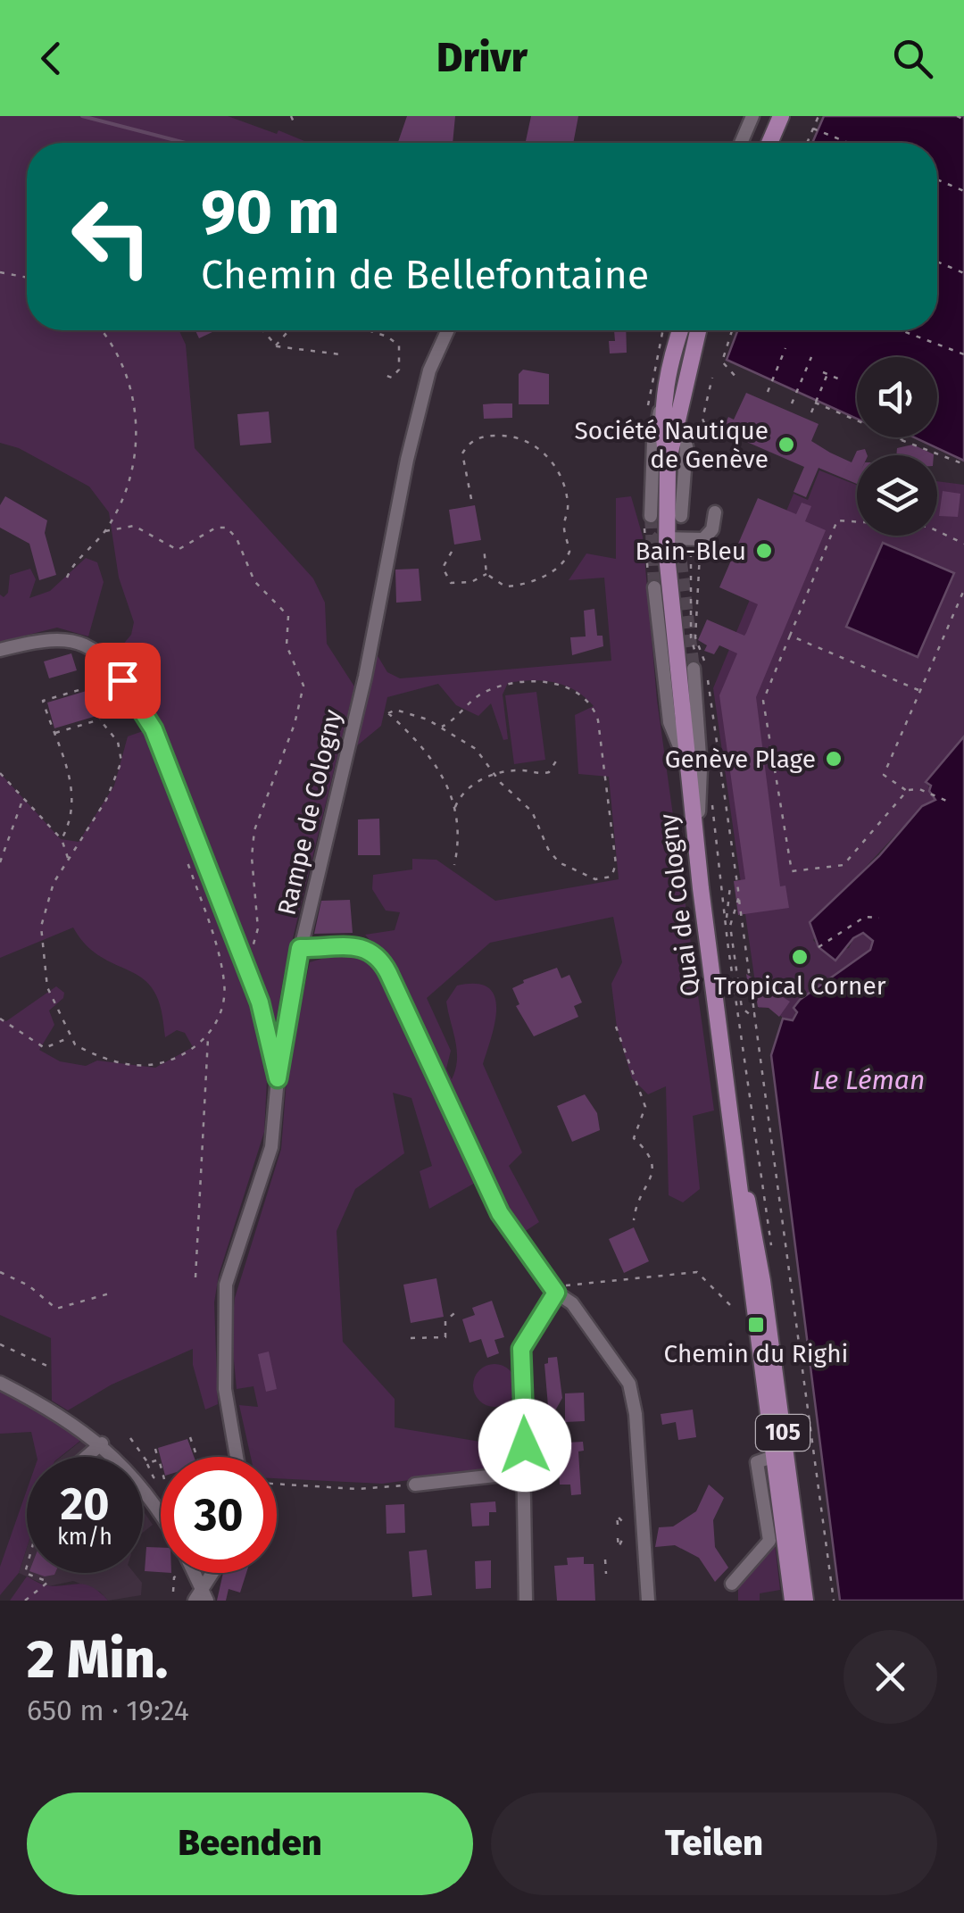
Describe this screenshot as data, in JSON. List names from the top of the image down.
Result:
{
  "streets": {
    "main road": ["Quai de Cologny", "105"],
    "street": ["Rampe de Cologny"]
  },
  "water": ["Le Léman"],
  "places": {
    "other": [
      "Société Nautique de Genève",
      "Bain-Bleu",
      "Genève Plage",
      "Tropical Corner"
    ],
    "transit": ["Chemin du Righi"]
  },
  "page": {
    "header": "Drivr",
    "turn": ["90 m", "Chemin de Bellefontaine"],
    "speed": "20 km/h",
    "limit": "30",
    "heading": ["2 Min.", "650 m · 19:24"],
    "buttons": ["Beenden", "Teilen"]
  }
}
